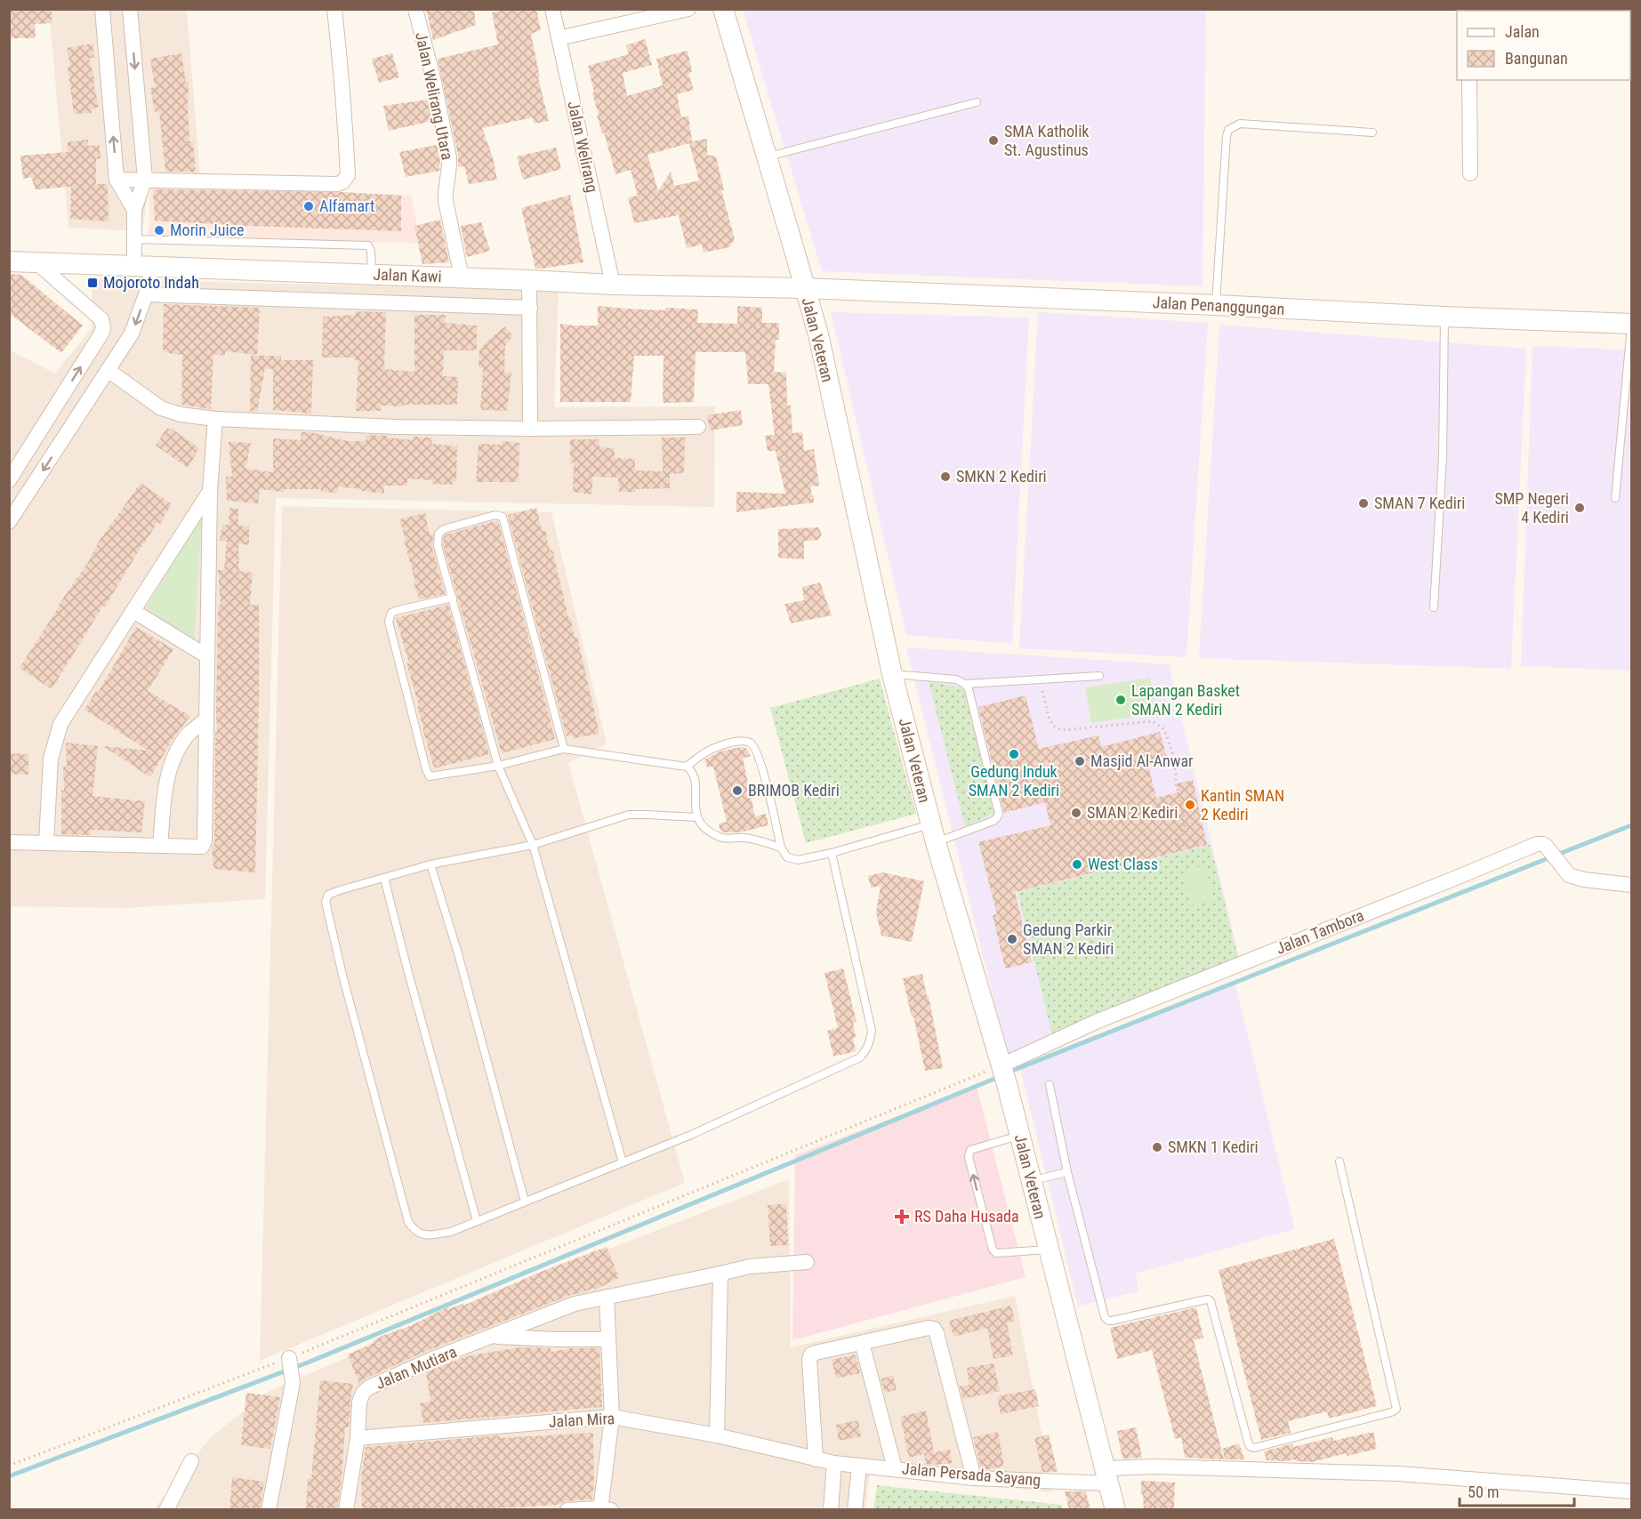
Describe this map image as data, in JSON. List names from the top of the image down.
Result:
{
  "streets": {
    "main road": ["Jalan Kawi", "Jalan Penanggungan", "Jalan Veteran"],
    "street": [
      "Jalan Welirang Utara",
      "Jalan Welirang",
      "Jalan Tambora",
      "Jalan Mutiara",
      "Jalan Mira",
      "Jalan Persada Sayang"
    ]
  },
  "crossings": [
    ["Jalan Welirang Utara", "Jalan Kawi"],
    ["Jalan Welirang", "Jalan Kawi"],
    ["Jalan Kawi", "Jalan Penanggungan"],
    ["Jalan Kawi", "Jalan Veteran"],
    ["Jalan Penanggungan", "Jalan Veteran"],
    ["Jalan Veteran", "Jalan Tambora"],
    ["Jalan Veteran", "Jalan Persada Sayang"],
    ["Jalan Mutiara", "Jalan Mira"],
    ["Jalan Mira", "Jalan Persada Sayang"]
  ],
  "places": {
    "other": [
      "SMA Katholik St. Agustinus",
      "Alfamart",
      "Morin Juice",
      "SMKN 2 Kediri",
      "SMAN 7 Kediri",
      "SMP Negeri 4 Kediri",
      "Lapangan Basket SMAN 2 Kediri",
      "Gedung Induk SMAN 2 Kediri",
      "Masjid Al-Anwar",
      "BRIMOB Kediri",
      "Kantin SMAN 2 Kediri",
      "SMAN 2 Kediri",
      "West Class",
      "Gedung Parkir SMAN 2 Kediri",
      "SMKN 1 Kediri"
    ],
    "transit": ["Mojoroto Indah"],
    "health": ["RS Daha Husada"]
  },
  "legend": ["Jalan", "Bangunan"],
  "scale_bar": "50 m"
}
